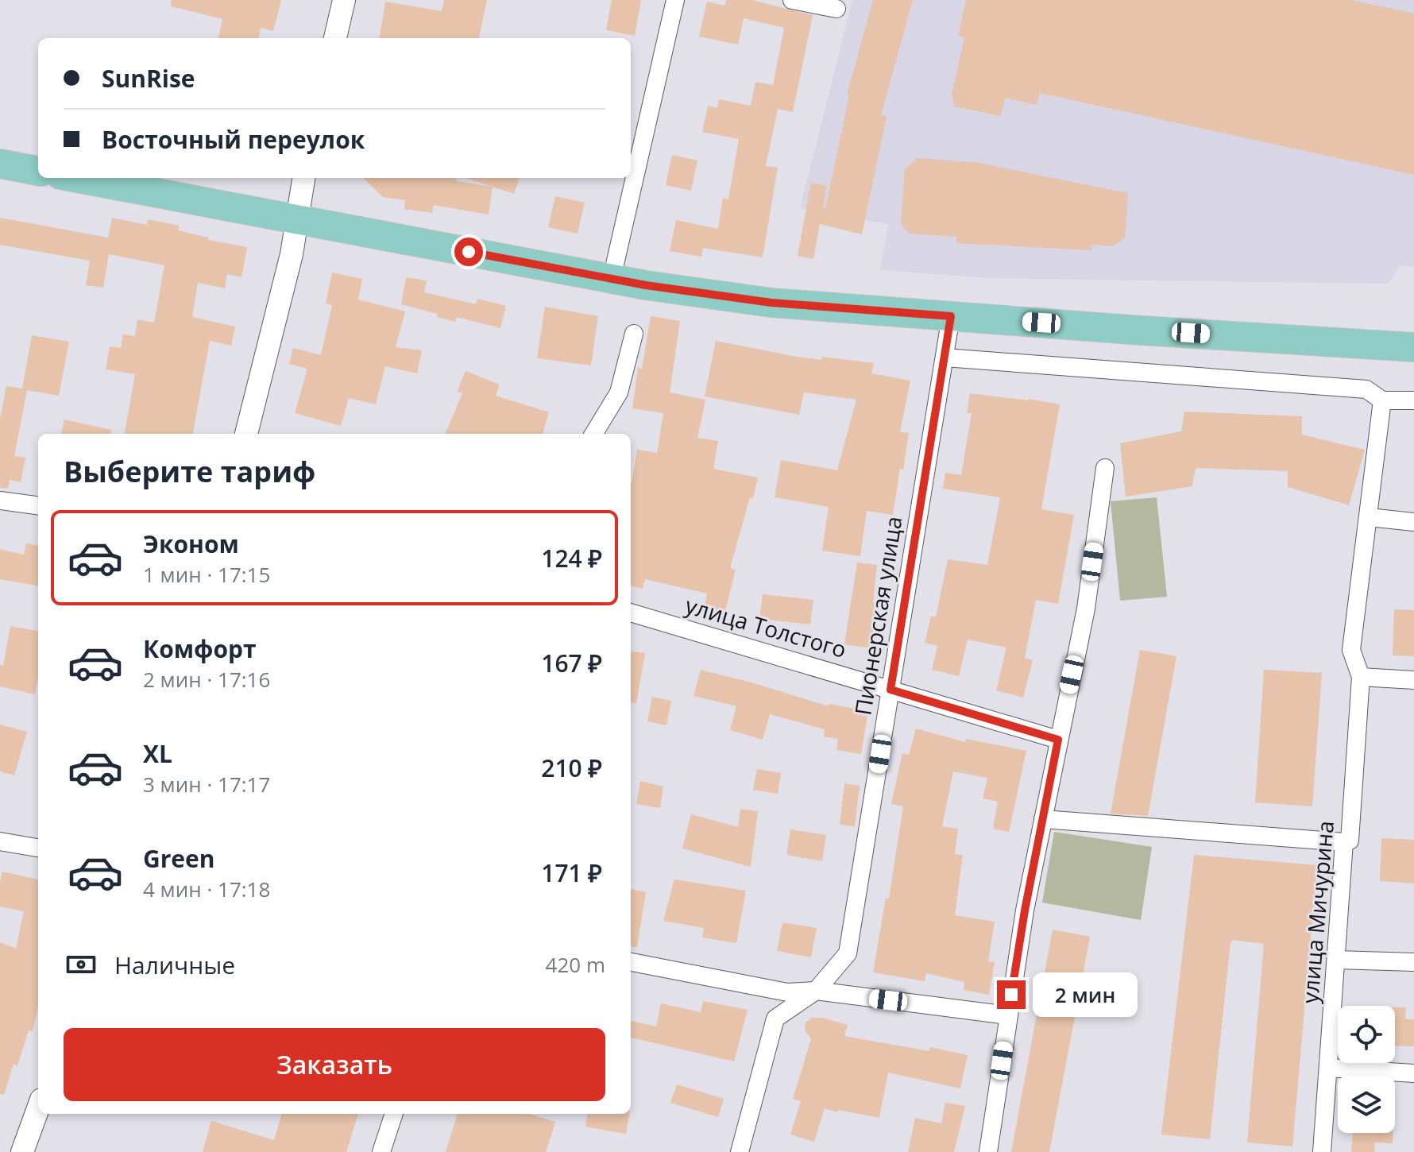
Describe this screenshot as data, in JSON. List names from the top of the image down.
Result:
{
  "streets": {
    "street": ["Пионерская улица", "улица Толстого", "улица Мичурина"]
  },
  "crossings": [
    ["Пионерская улица", "улица Толстого"]
  ],
  "page": {
    "banner": ["SunRise", "Восточный переулок"],
    "heading": "Выберите тариф",
    "list": [
      {
        "name": "Эконом",
        "note": "1 мин · 17:15",
        "value": "124 ₽"
      },
      {
        "name": "Комфорт",
        "note": "2 мин · 17:16",
        "value": "167 ₽"
      },
      {
        "name": "XL",
        "note": "3 мин · 17:17",
        "value": "210 ₽"
      },
      {
        "name": "Green",
        "note": "4 мин · 17:18",
        "value": "171 ₽"
      }
    ],
    "pay": ["Наличные", "420 m"],
    "bubble": "2 мин",
    "buttons": "Заказать"
  }
}
